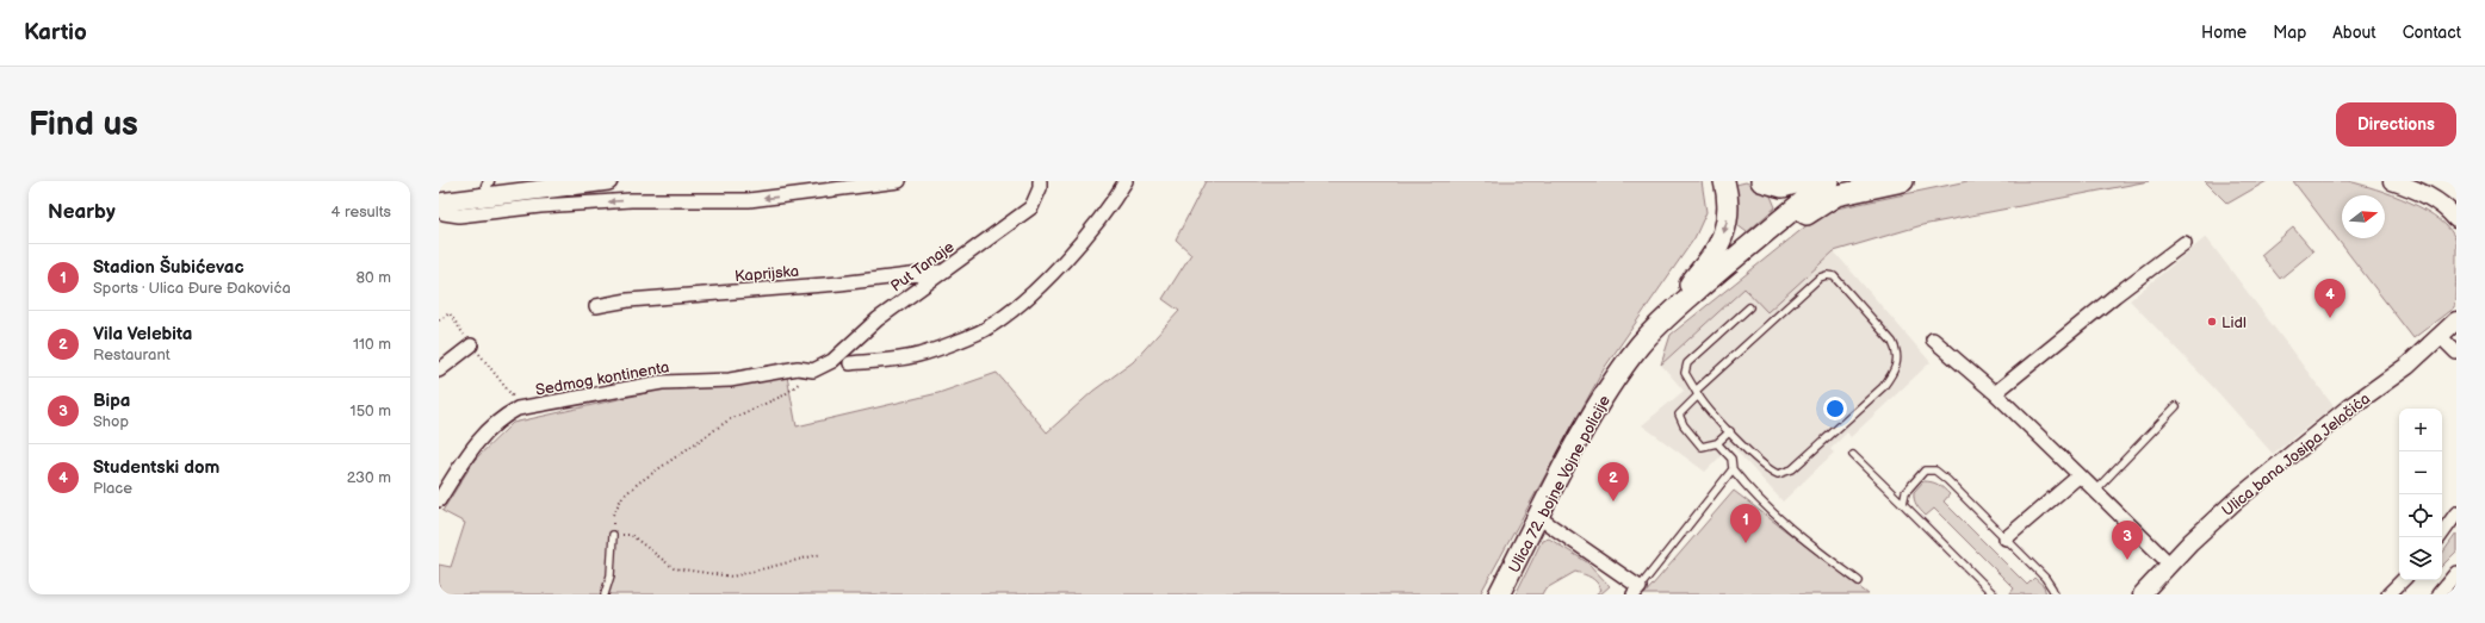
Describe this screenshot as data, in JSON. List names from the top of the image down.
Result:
{
  "streets": {
    "main road": ["Ulica 72. bojne Vojne policije"],
    "street": [
      "Put Tanaje",
      "Kaprijska",
      "Sedmog kontinenta",
      "Ulica bana Josipa Jelačića"
    ]
  },
  "crossings": [
    ["Put Tanaje", "Kaprijska"],
    ["Put Tanaje", "Sedmog kontinenta"]
  ],
  "places": ["Lidl"],
  "north": "right",
  "page": {
    "header": "Kartio",
    "nav": [
      "Home",
      "Map",
      "About",
      "Contact"
    ],
    "buttons": "Directions",
    "title": "Find us",
    "heading": ["Nearby", "4 results"],
    "list": [
      {
        "mark": "1",
        "name": "Stadion Šubićevac",
        "note": "Sports · Ulica Đure Đakovića",
        "value": "80 m"
      },
      {
        "mark": "2",
        "name": "Vila Velebita",
        "note": "Restaurant",
        "value": "110 m"
      },
      {
        "mark": "3",
        "name": "Bipa",
        "note": "Shop",
        "value": "150 m"
      },
      {
        "mark": "4",
        "name": "Studentski dom",
        "note": "Place",
        "value": "230 m"
      }
    ],
    "pins": [
      "4",
      "2",
      "1",
      "3"
    ],
    "map_buttons": ["+", "−"]
  }
}
